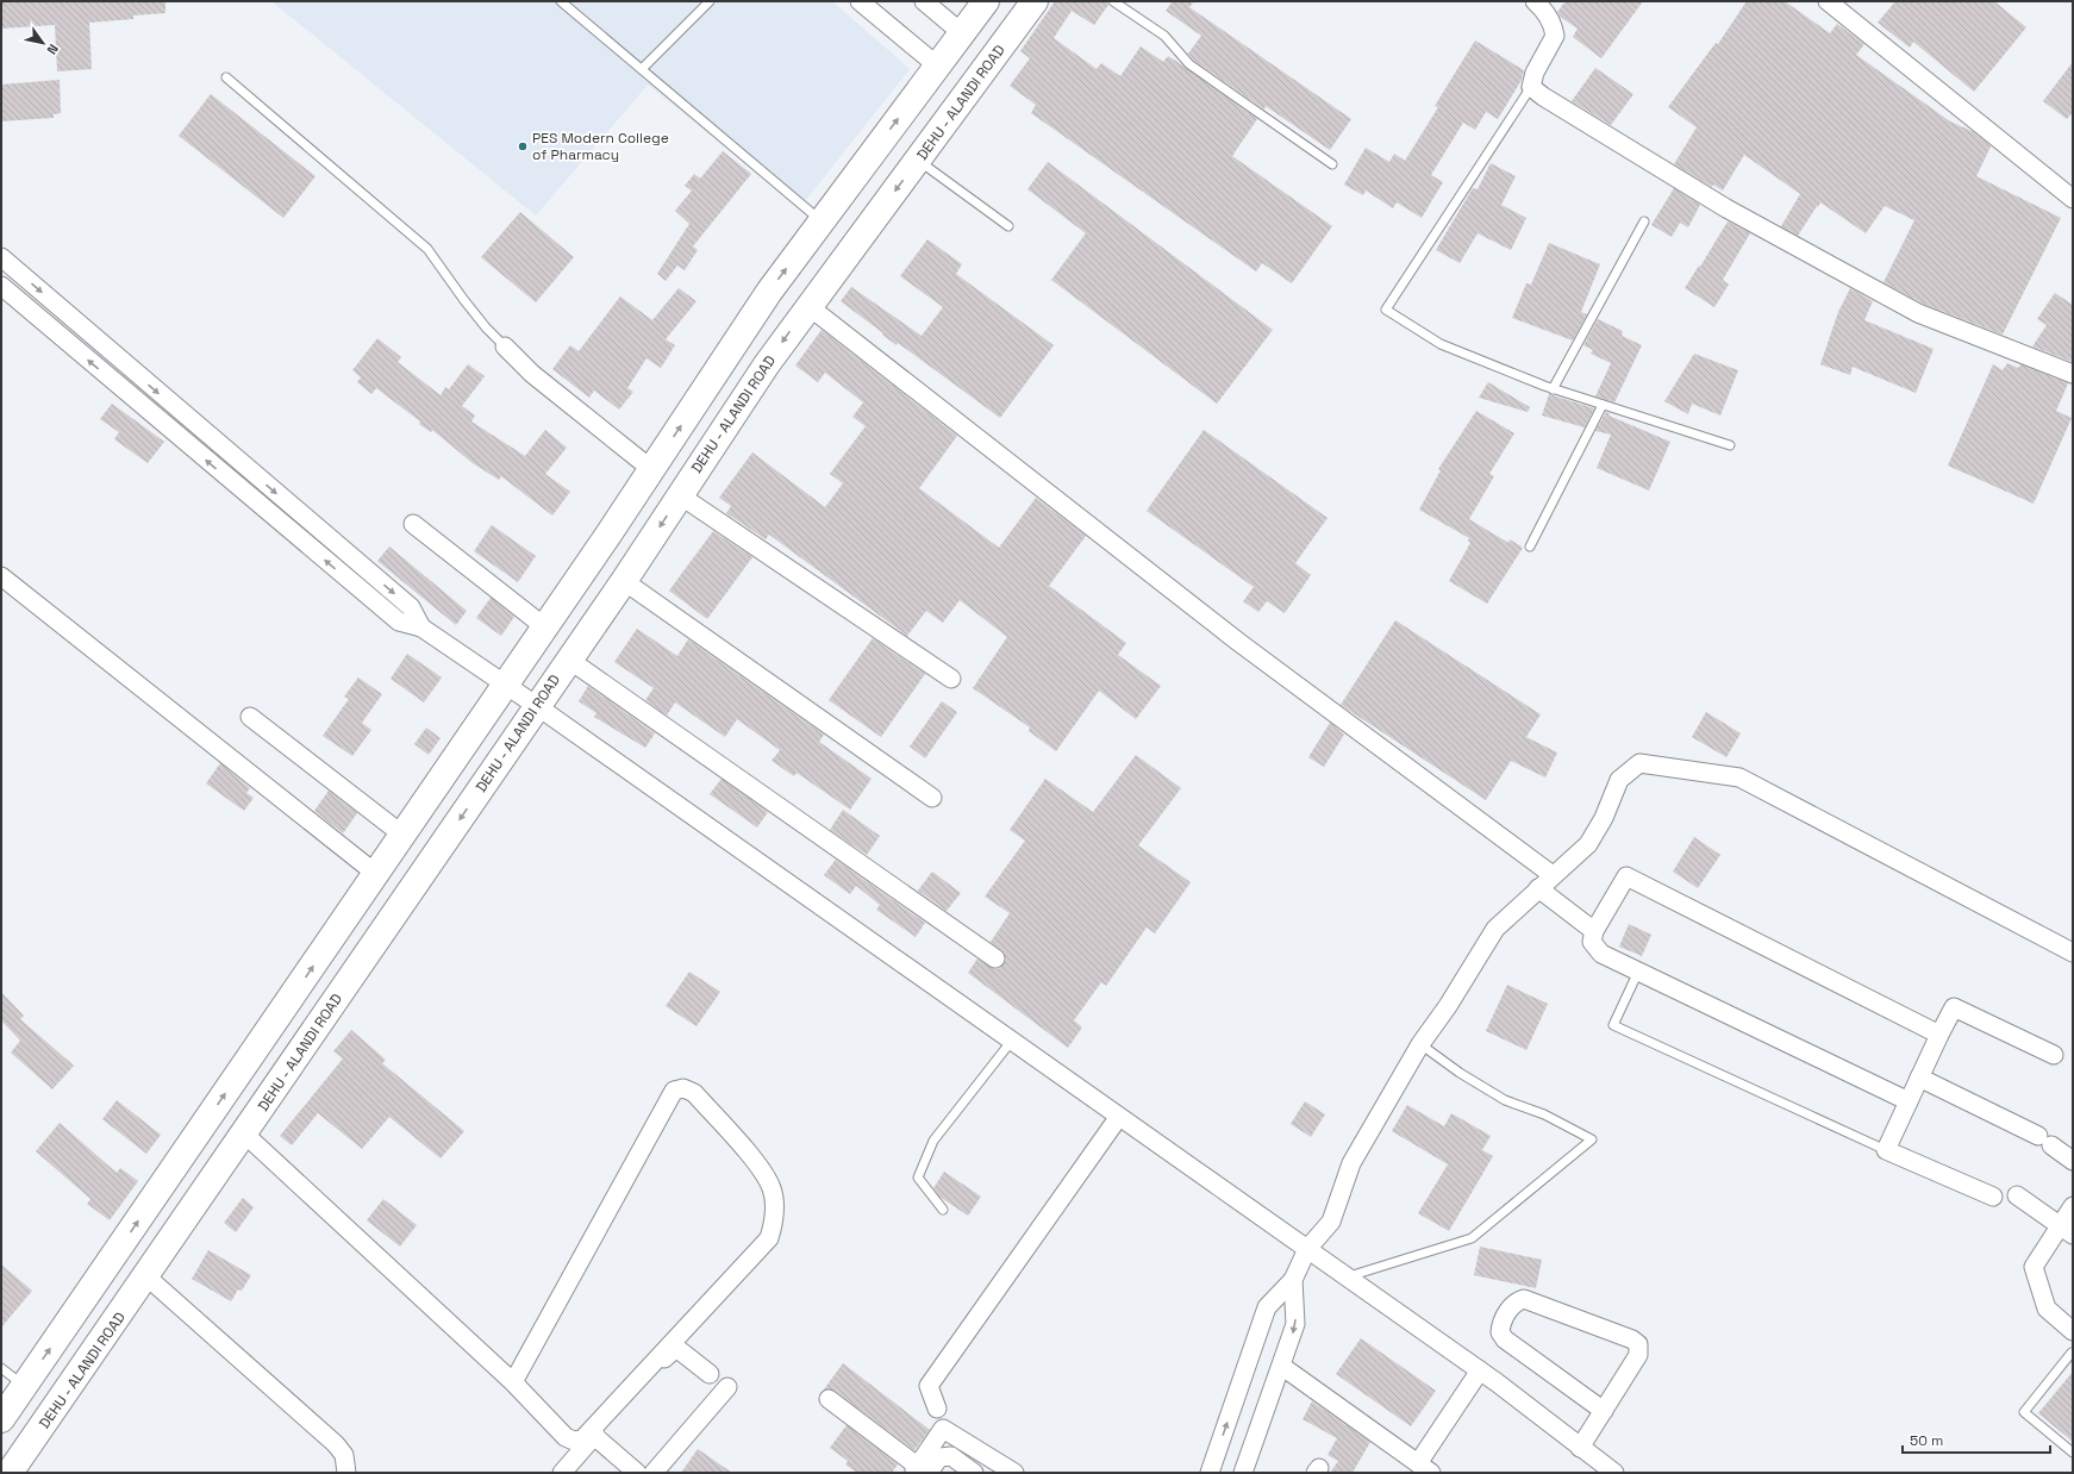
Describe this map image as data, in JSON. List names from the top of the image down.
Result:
{
  "streets": {
    "main road": ["DEHU - ALANDI ROAD"]
  },
  "places": ["PES Modern College of Pharmacy"],
  "scale_bar": "50 m",
  "north": "bottom right"
}
